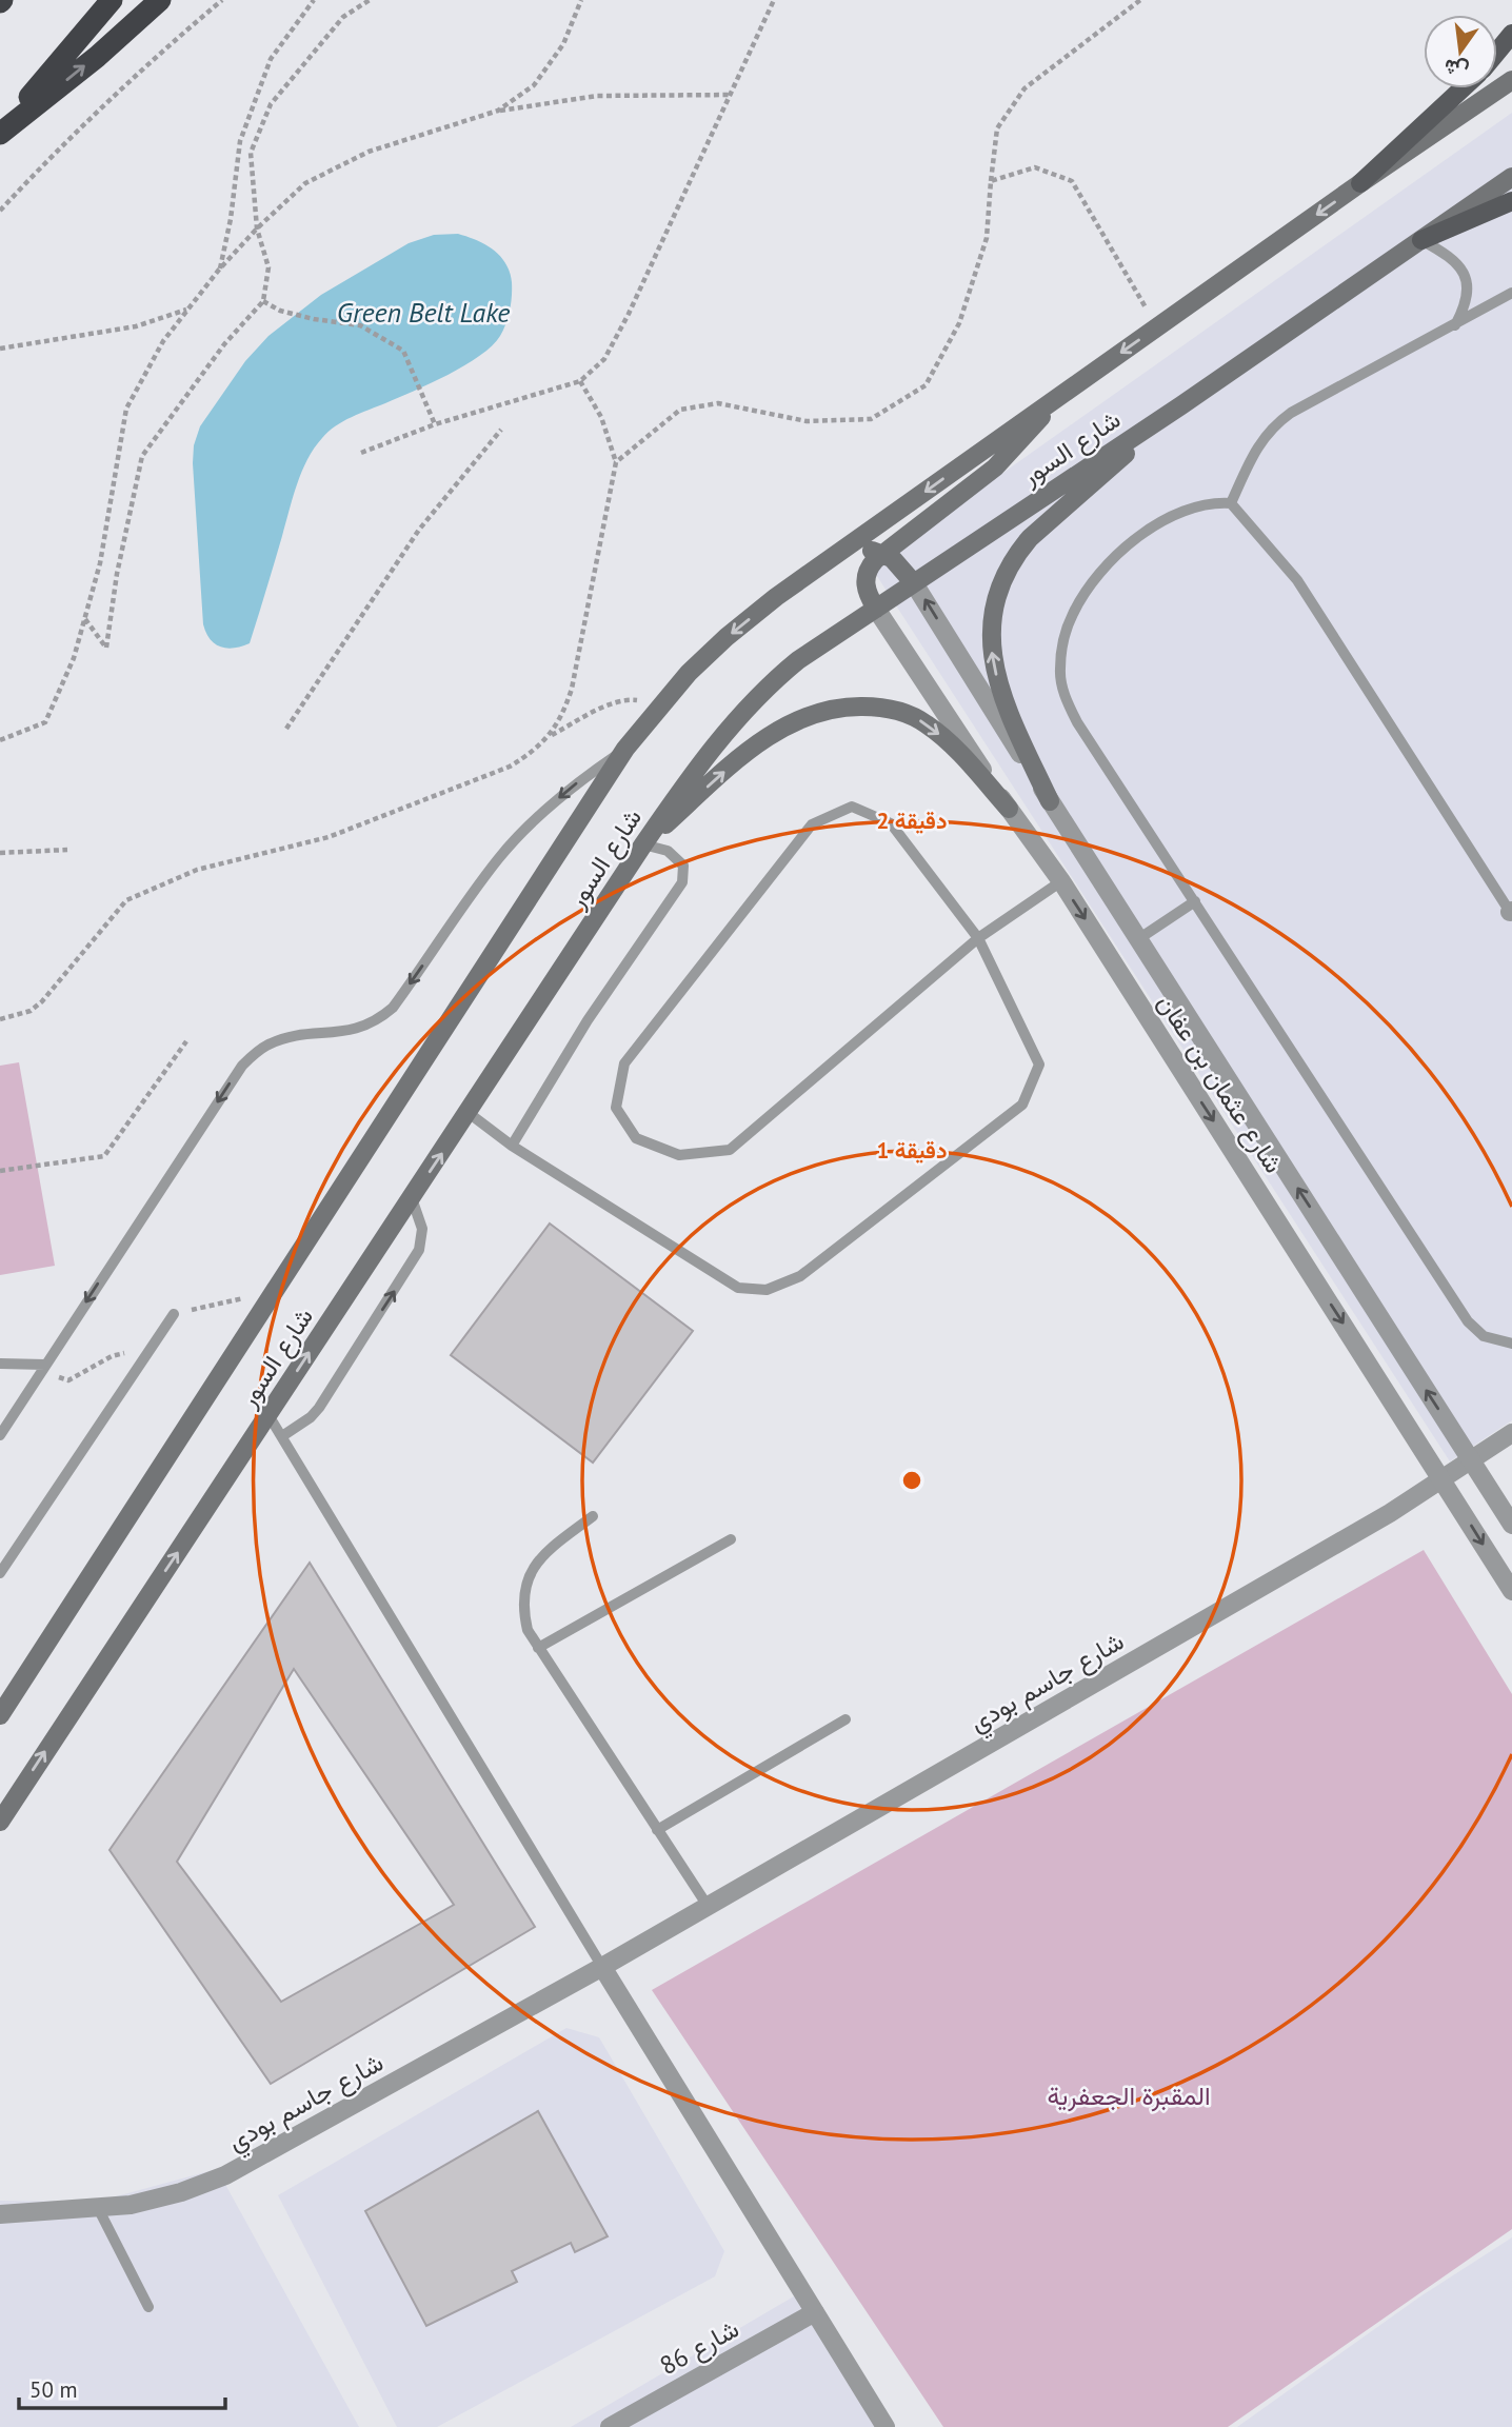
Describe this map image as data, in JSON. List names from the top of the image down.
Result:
{
  "streets": {
    "main road": ["شارع السور"],
    "street": ["شارع عثمان بن عفان", "شارع جاسم بودي", "شارع 86"]
  },
  "crossings": [
    ["شارع السور", "شارع عثمان بن عفان"],
    ["شارع عثمان بن عفان", "شارع جاسم بودي"]
  ],
  "water": ["Green Belt Lake"],
  "parks": ["المقبرة الجعفرية"],
  "scale_bar": "50 m",
  "north": "bottom",
  "rings": ["2 دقيقة", "1 دقيقة"]
}
